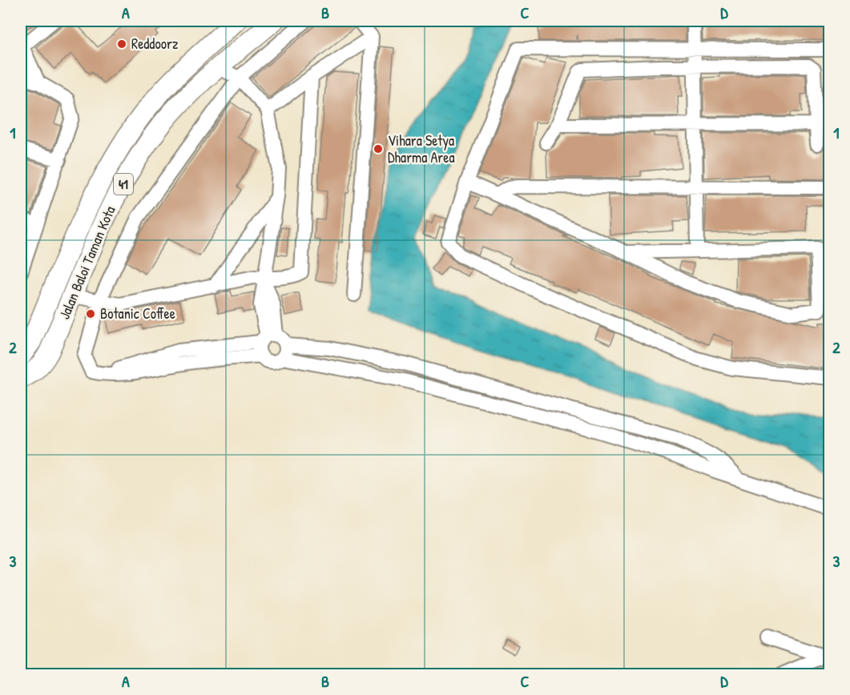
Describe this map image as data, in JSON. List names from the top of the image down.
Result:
{
  "streets": {
    "highway": ["41", "Jalan Baloi Taman Kota"]
  },
  "places": ["Reddoorz", "Vihara Setya Dharma Area", "Botanic Coffee"],
  "grid": {
    "columns": [
      "A",
      "B",
      "C",
      "D"
    ],
    "rows": ["1", "2", "3"]
  }
}
